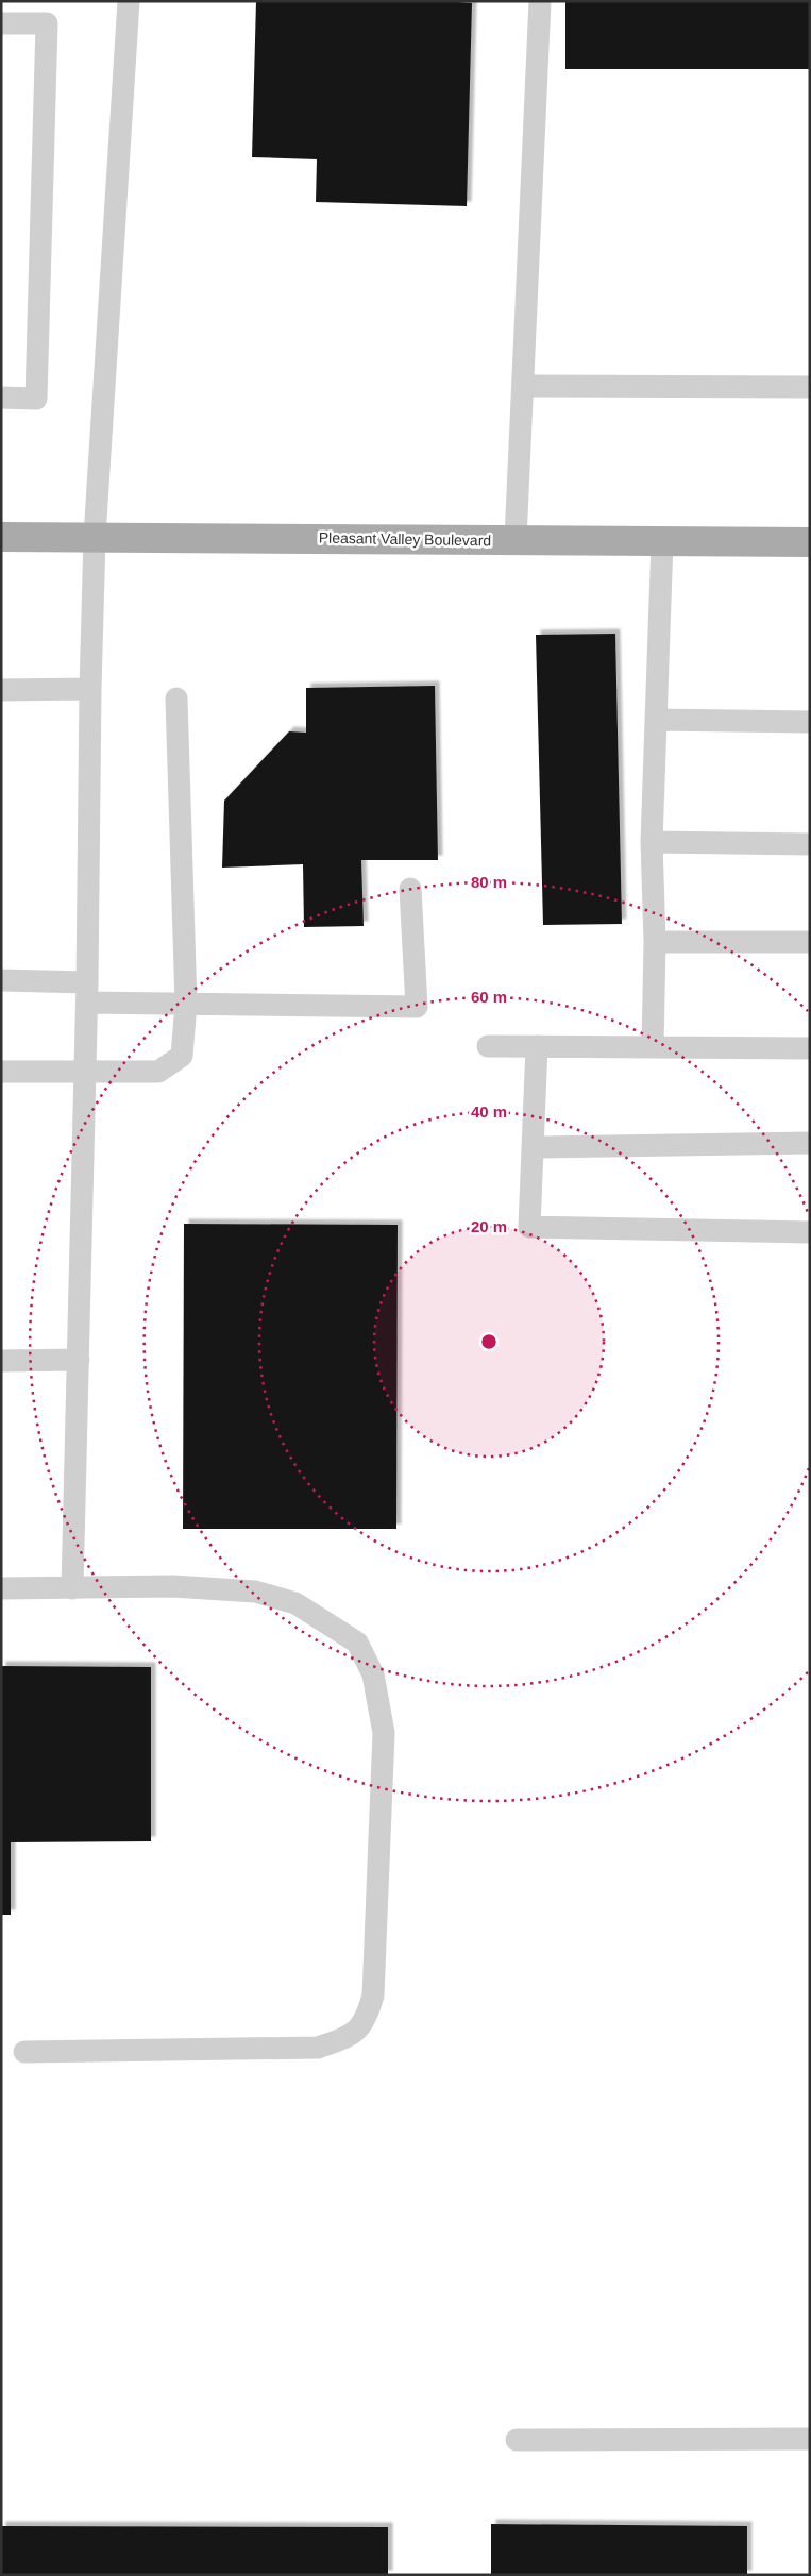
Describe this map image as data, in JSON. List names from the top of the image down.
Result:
{
  "streets": {
    "main road": ["Pleasant Valley Boulevard"]
  },
  "rings": [
    "80 m",
    "60 m",
    "40 m",
    "20 m"
  ]
}
